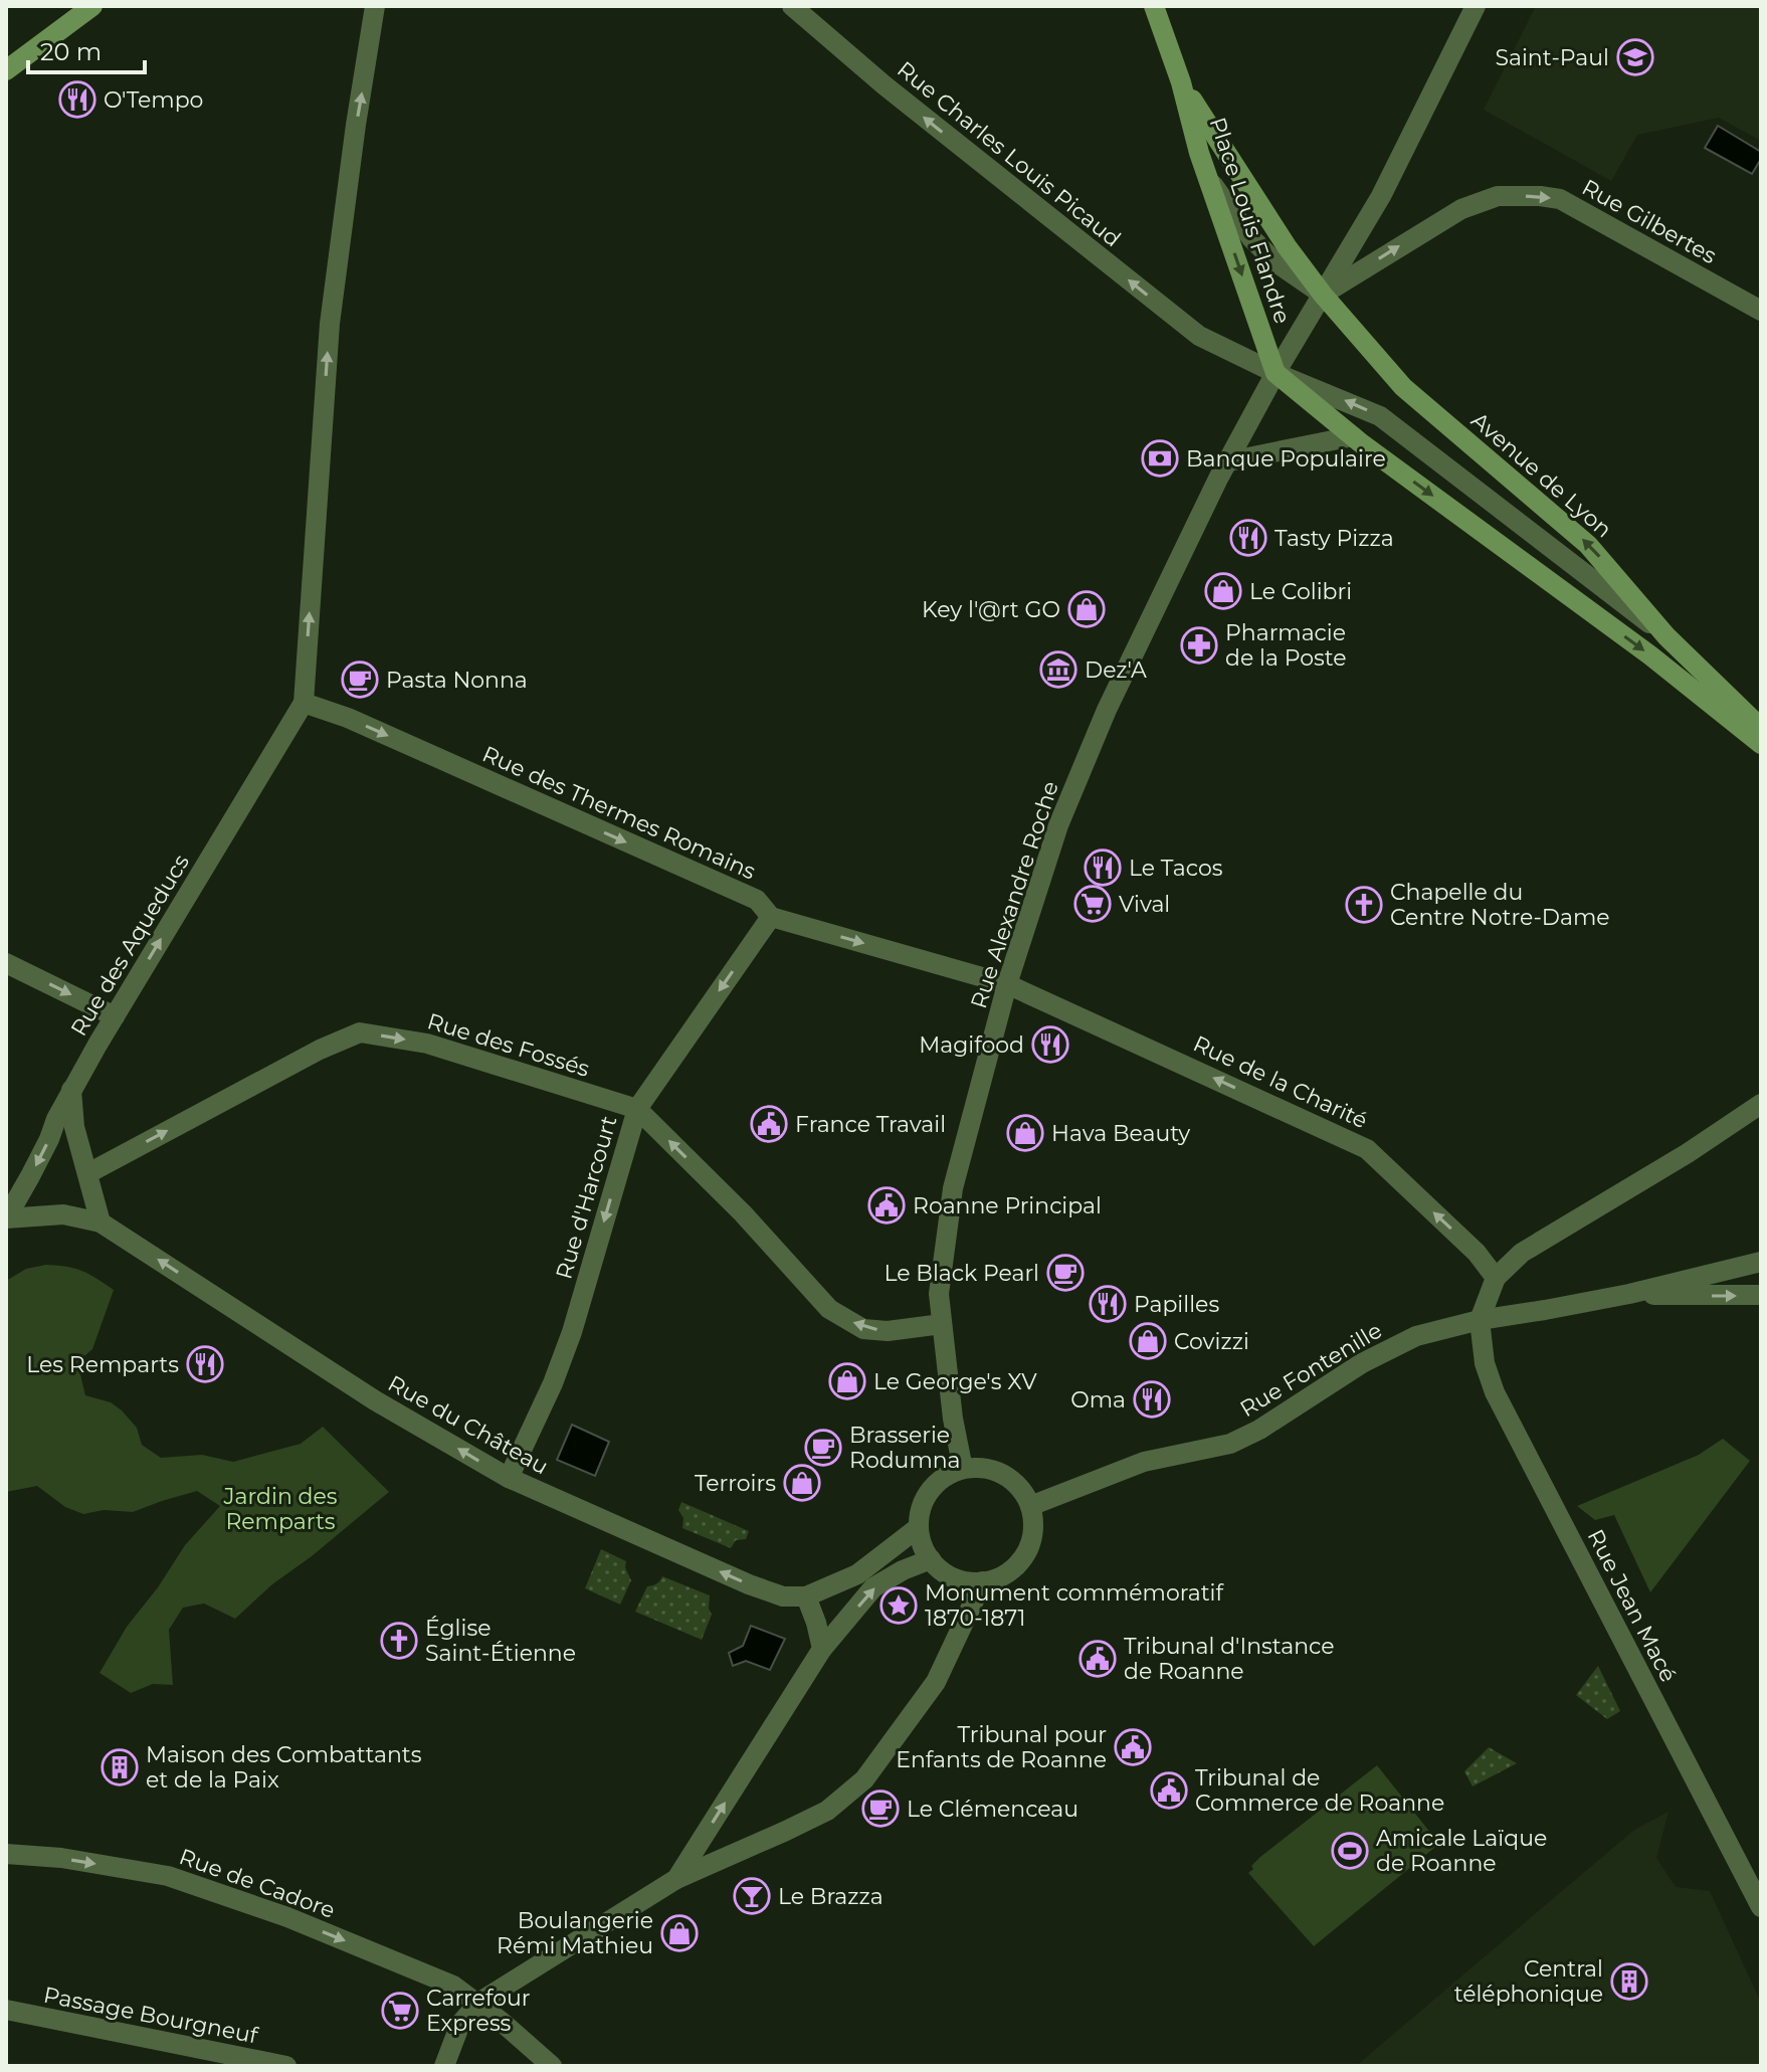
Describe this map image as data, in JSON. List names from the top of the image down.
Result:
{
  "streets": {
    "main road": ["Place Louis Flandre", "Avenue de Lyon"],
    "street": [
      "Rue Charles Louis Picaud",
      "Rue Gilbertes",
      "Rue des Thermes Romains",
      "Rue Alexandre Roche",
      "Rue des Aqueducs",
      "Rue des Fossés",
      "Rue de la Charité",
      "Rue d'Harcourt",
      "Rue Fontenille",
      "Rue du Château",
      "Rue Jean Macé",
      "Rue de Cadore",
      "Passage Bourgneuf"
    ]
  },
  "crossings": [
    ["Rue Charles Louis Picaud", "Place Louis Flandre"],
    ["Rue Charles Louis Picaud", "Rue Alexandre Roche"],
    ["Place Louis Flandre", "Rue Gilbertes"],
    ["Place Louis Flandre", "Avenue de Lyon"],
    ["Place Louis Flandre", "Rue Alexandre Roche"],
    ["Rue des Thermes Romains", "Rue Alexandre Roche"],
    ["Rue des Thermes Romains", "Rue des Aqueducs"],
    ["Rue des Thermes Romains", "Rue de la Charité"],
    ["Rue des Thermes Romains", "Rue d'Harcourt"],
    ["Rue Alexandre Roche", "Rue des Fossés"],
    ["Rue Alexandre Roche", "Rue de la Charité"],
    ["Rue Alexandre Roche", "Rue Fontenille"],
    ["Rue des Aqueducs", "Rue du Château"],
    ["Rue des Fossés", "Rue d'Harcourt"],
    ["Rue d'Harcourt", "Rue du Château"],
    ["Rue Fontenille", "Rue Jean Macé"]
  ],
  "one_way": [
    "Rue Charles Louis Picaud",
    "Rue Gilbertes",
    "Rue des Thermes Romains",
    "Rue de la Charité",
    "Rue d'Harcourt",
    "Rue du Château",
    "Rue de Cadore"
  ],
  "parks": ["Jardin des Remparts"],
  "places": {
    "school or university": ["Saint-Paul"],
    "restaurant": [
      "O'Tempo",
      "Tasty Pizza",
      "Le Tacos",
      "Magifood",
      "Papilles",
      "Les Remparts",
      "Oma"
    ],
    "bank": ["Banque Populaire"],
    "shop": [
      "Le Colibri",
      "Key l'@rt GO",
      "Hava Beauty",
      "Covizzi",
      "Le George's XV",
      "Terroirs",
      "Boulangerie Rémi Mathieu"
    ],
    "pharmacy": ["Pharmacie de la Poste"],
    "museum": ["Dez'A"],
    "cafe": [
      "Pasta Nonna",
      "Le Black Pearl",
      "Brasserie Rodumna",
      "Le Clémenceau"
    ],
    "supermarket": ["Vival", "Carrefour Express"],
    "church": ["Chapelle du Centre Notre-Dame", "Église Saint-Étienne"],
    "public building": [
      "France Travail",
      "Roanne Principal",
      "Tribunal d'Instance de Roanne",
      "Tribunal pour Enfants de Roanne",
      "Tribunal de Commerce de Roanne"
    ],
    "place": ["Monument commémoratif 1870-1871"],
    "building": ["Maison des Combattants et de la Paix", "Central téléphonique"],
    "sports": ["Amicale Laïque de Roanne"],
    "bar": ["Le Brazza"]
  },
  "scale_bar": "20 m"
}
